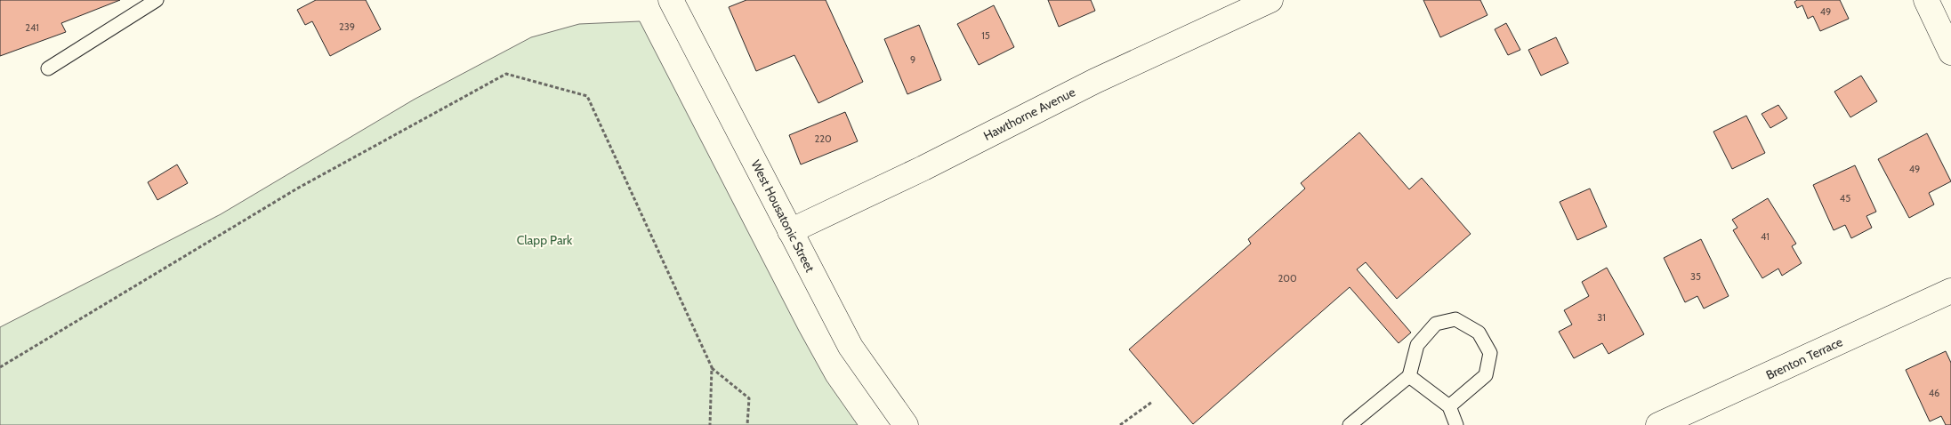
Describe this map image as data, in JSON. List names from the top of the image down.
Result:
{
  "streets": {
    "main road": ["Hawthorne Avenue", "West Housatonic Street", "Brenton Terrace"]
  },
  "crossings": [
    ["Hawthorne Avenue", "West Housatonic Street"]
  ],
  "parks": ["Clapp Park"],
  "house_numbers": [
    "49",
    "239",
    "241",
    "15",
    "9",
    "220",
    "49",
    "45",
    "41",
    "35",
    "200",
    "31",
    "46"
  ]
}
